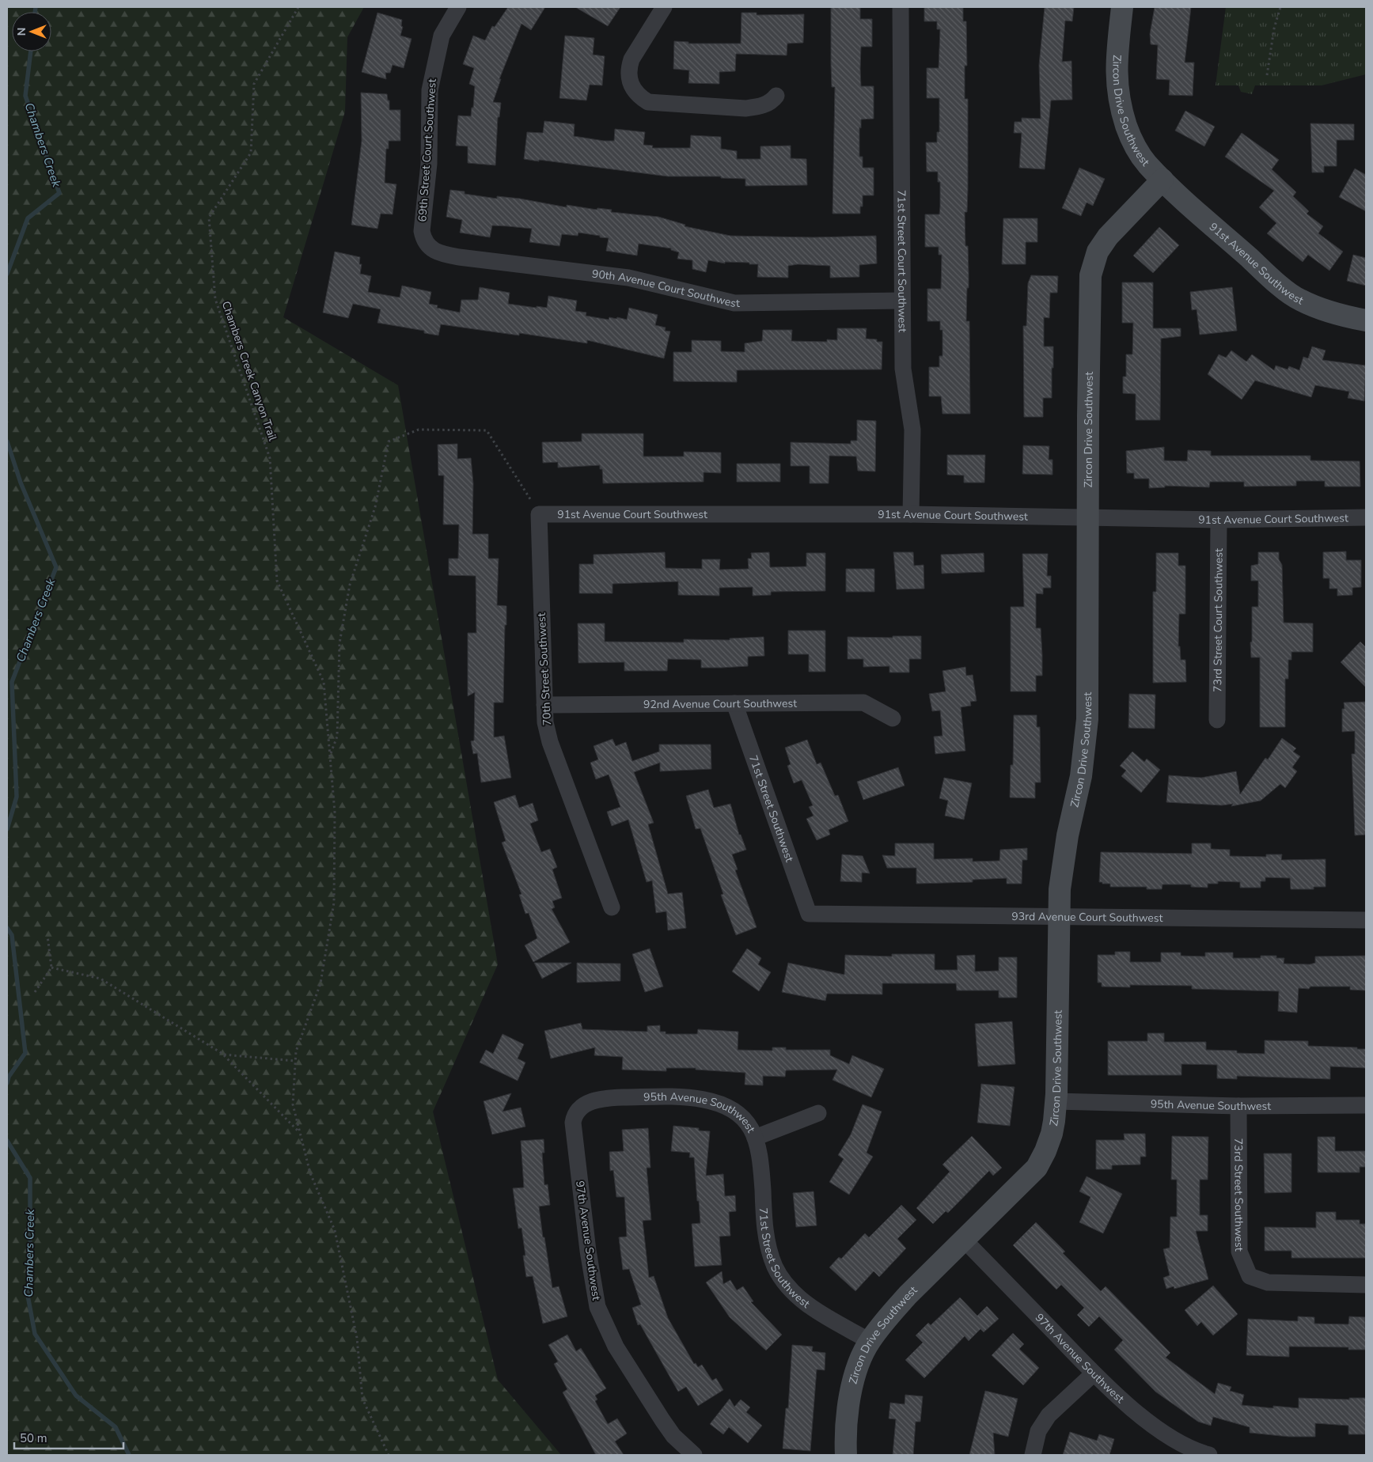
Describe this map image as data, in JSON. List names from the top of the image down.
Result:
{
  "streets": {
    "street": [
      "Zircon Drive Southwest",
      "69th Street Court Southwest",
      "71st Street Court Southwest",
      "91st Avenue Southwest",
      "90th Avenue Court Southwest",
      "91st Avenue Court Southwest",
      "73rd Street Court Southwest",
      "70th Street Southwest",
      "92nd Avenue Court Southwest",
      "71st Street Southwest",
      "93rd Avenue Court Southwest",
      "95th Avenue Southwest",
      "73rd Street Southwest",
      "97th Avenue Southwest"
    ],
    "path": ["Chambers Creek Canyon Trail"]
  },
  "crossings": [
    ["Zircon Drive Southwest", "91st Avenue Southwest"],
    ["Zircon Drive Southwest", "91st Avenue Court Southwest"],
    ["Zircon Drive Southwest", "71st Street Southwest"],
    ["Zircon Drive Southwest", "93rd Avenue Court Southwest"],
    ["Zircon Drive Southwest", "95th Avenue Southwest"],
    ["Zircon Drive Southwest", "97th Avenue Southwest"],
    ["69th Street Court Southwest", "90th Avenue Court Southwest"],
    ["71st Street Court Southwest", "90th Avenue Court Southwest"],
    ["71st Street Court Southwest", "91st Avenue Court Southwest"],
    ["Chambers Creek Canyon Trail", "91st Avenue Court Southwest"],
    ["Chambers Creek Canyon Trail", "70th Street Southwest"],
    ["91st Avenue Court Southwest", "73rd Street Court Southwest"],
    ["91st Avenue Court Southwest", "70th Street Southwest"],
    ["70th Street Southwest", "92nd Avenue Court Southwest"],
    ["92nd Avenue Court Southwest", "71st Street Southwest"],
    ["71st Street Southwest", "93rd Avenue Court Southwest"],
    ["71st Street Southwest", "95th Avenue Southwest"],
    ["95th Avenue Southwest", "73rd Street Southwest"],
    ["95th Avenue Southwest", "97th Avenue Southwest"]
  ],
  "water": ["Chambers Creek"],
  "scale_bar": "50 m",
  "north": "left"
}
